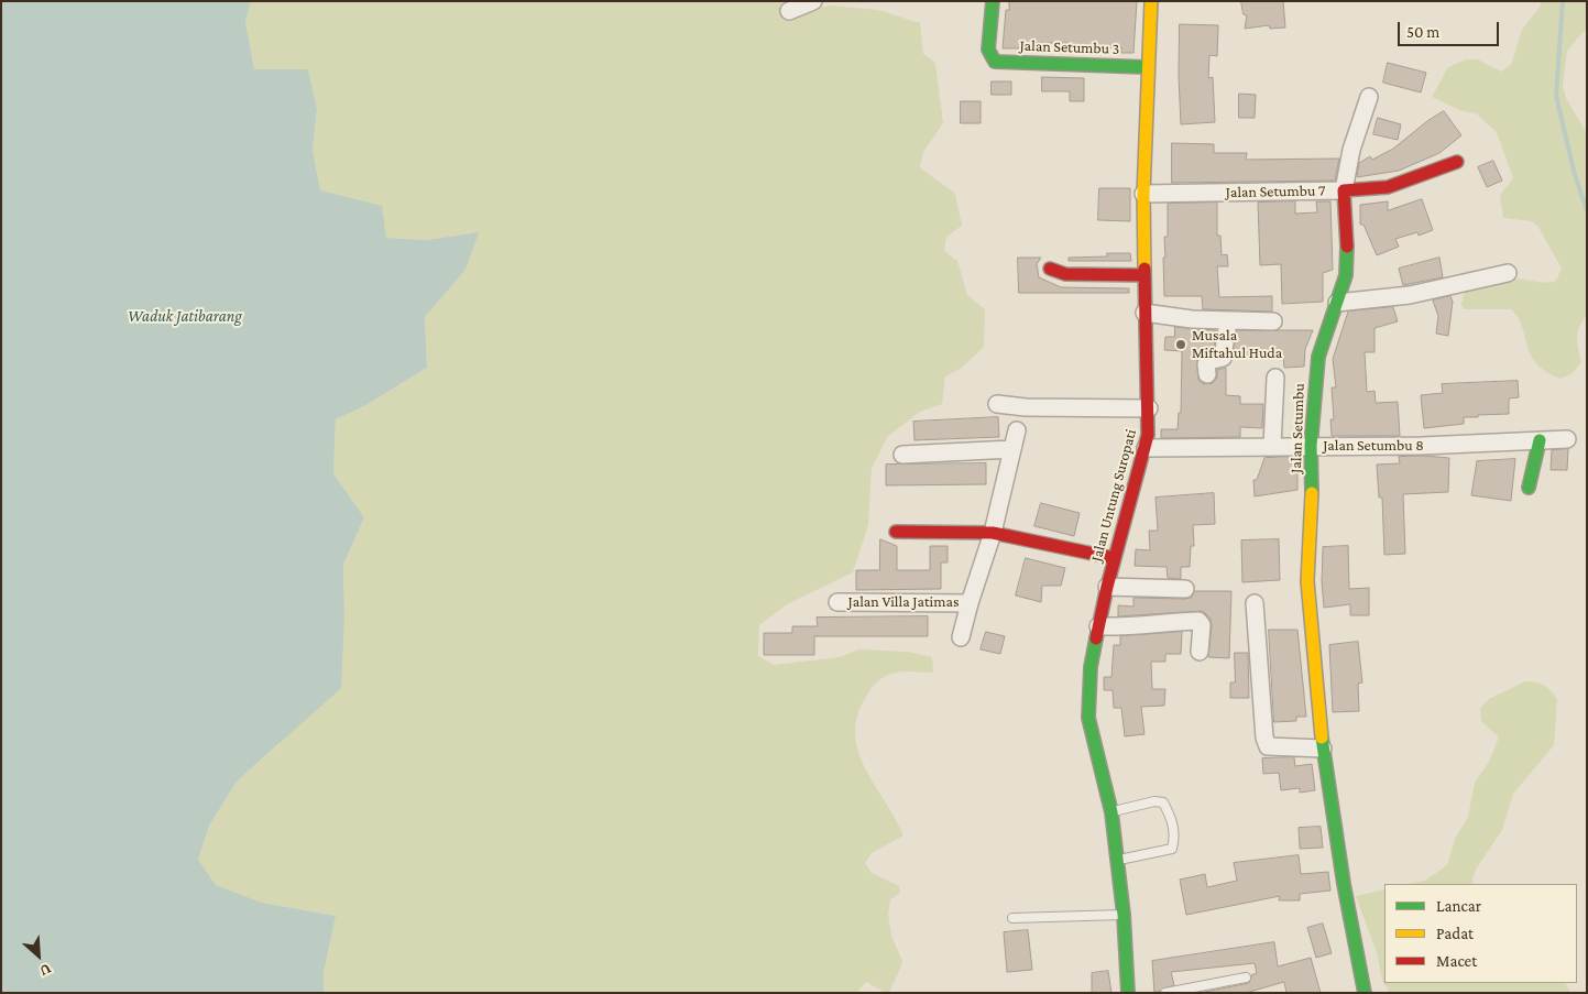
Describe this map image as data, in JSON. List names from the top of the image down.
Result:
{
  "streets": {
    "street": [
      "Jalan Setumbu 3",
      "Jalan Setumbu 7",
      "Jalan Setumbu",
      "Jalan Setumbu 8",
      "Jalan Untung Suropati",
      "Jalan Villa Jatimas"
    ]
  },
  "crossings": [
    ["Jalan Setumbu 3", "Jalan Untung Suropati"],
    ["Jalan Setumbu 7", "Jalan Setumbu"],
    ["Jalan Setumbu 7", "Jalan Untung Suropati"],
    ["Jalan Setumbu", "Jalan Setumbu 8"],
    ["Jalan Setumbu 8", "Jalan Untung Suropati"]
  ],
  "water": ["Waduk Jatibarang"],
  "places": ["Musala Miftahul Huda"],
  "legend": ["Lancar", "Padat", "Macet"],
  "scale_bar": "50 m",
  "north": "bottom right"
}
